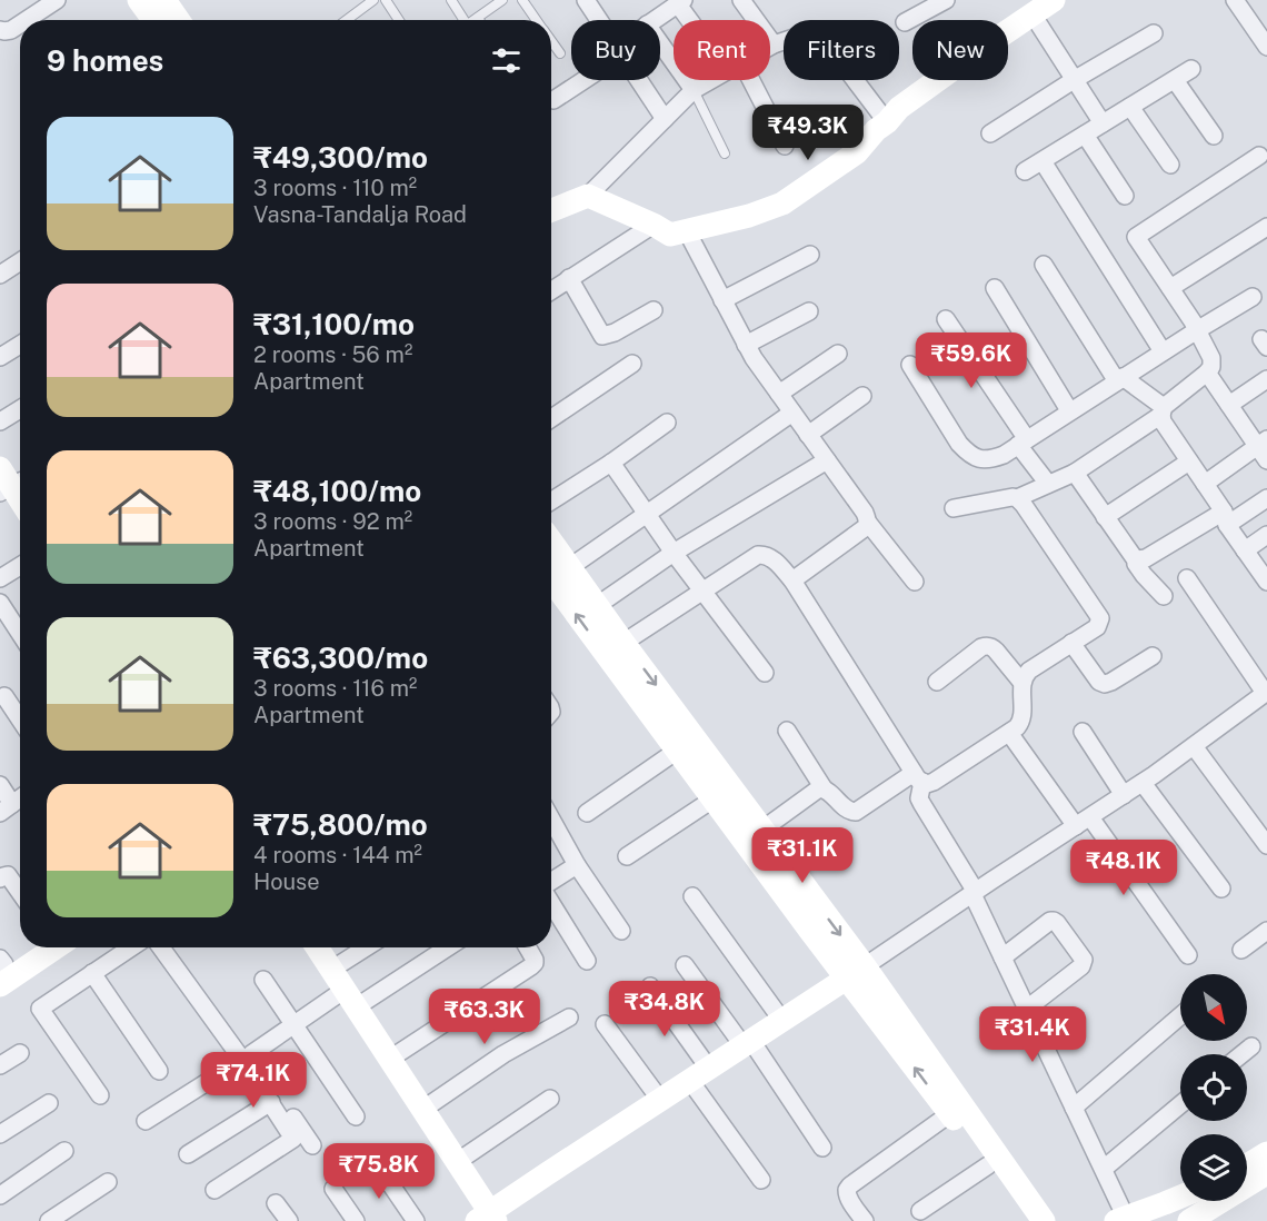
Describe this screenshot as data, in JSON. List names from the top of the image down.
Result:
{
  "north": "bottom right",
  "page": {
    "chip": [
      "Buy",
      "Rent",
      "Filters",
      "New"
    ],
    "heading": "9 homes",
    "list": [
      {
        "name": "₹49,300/mo",
        "note": "3 rooms · 110 m² · Vasna-Tandalja Road"
      },
      {
        "name": "₹31,100/mo",
        "note": "2 rooms · 56 m² · Apartment"
      },
      {
        "name": "₹48,100/mo",
        "note": "3 rooms · 92 m² · Apartment"
      },
      {
        "name": "₹63,300/mo",
        "note": "3 rooms · 116 m² · Apartment"
      },
      {
        "name": "₹75,800/mo",
        "note": "4 rooms · 144 m² · House"
      }
    ],
    "price": [
      "₹49.3K",
      "₹59.6K",
      "₹31.1K",
      "₹48.1K",
      "₹34.8K",
      "₹63.3K",
      "₹31.4K",
      "₹74.1K",
      "₹75.8K"
    ]
  }
}
